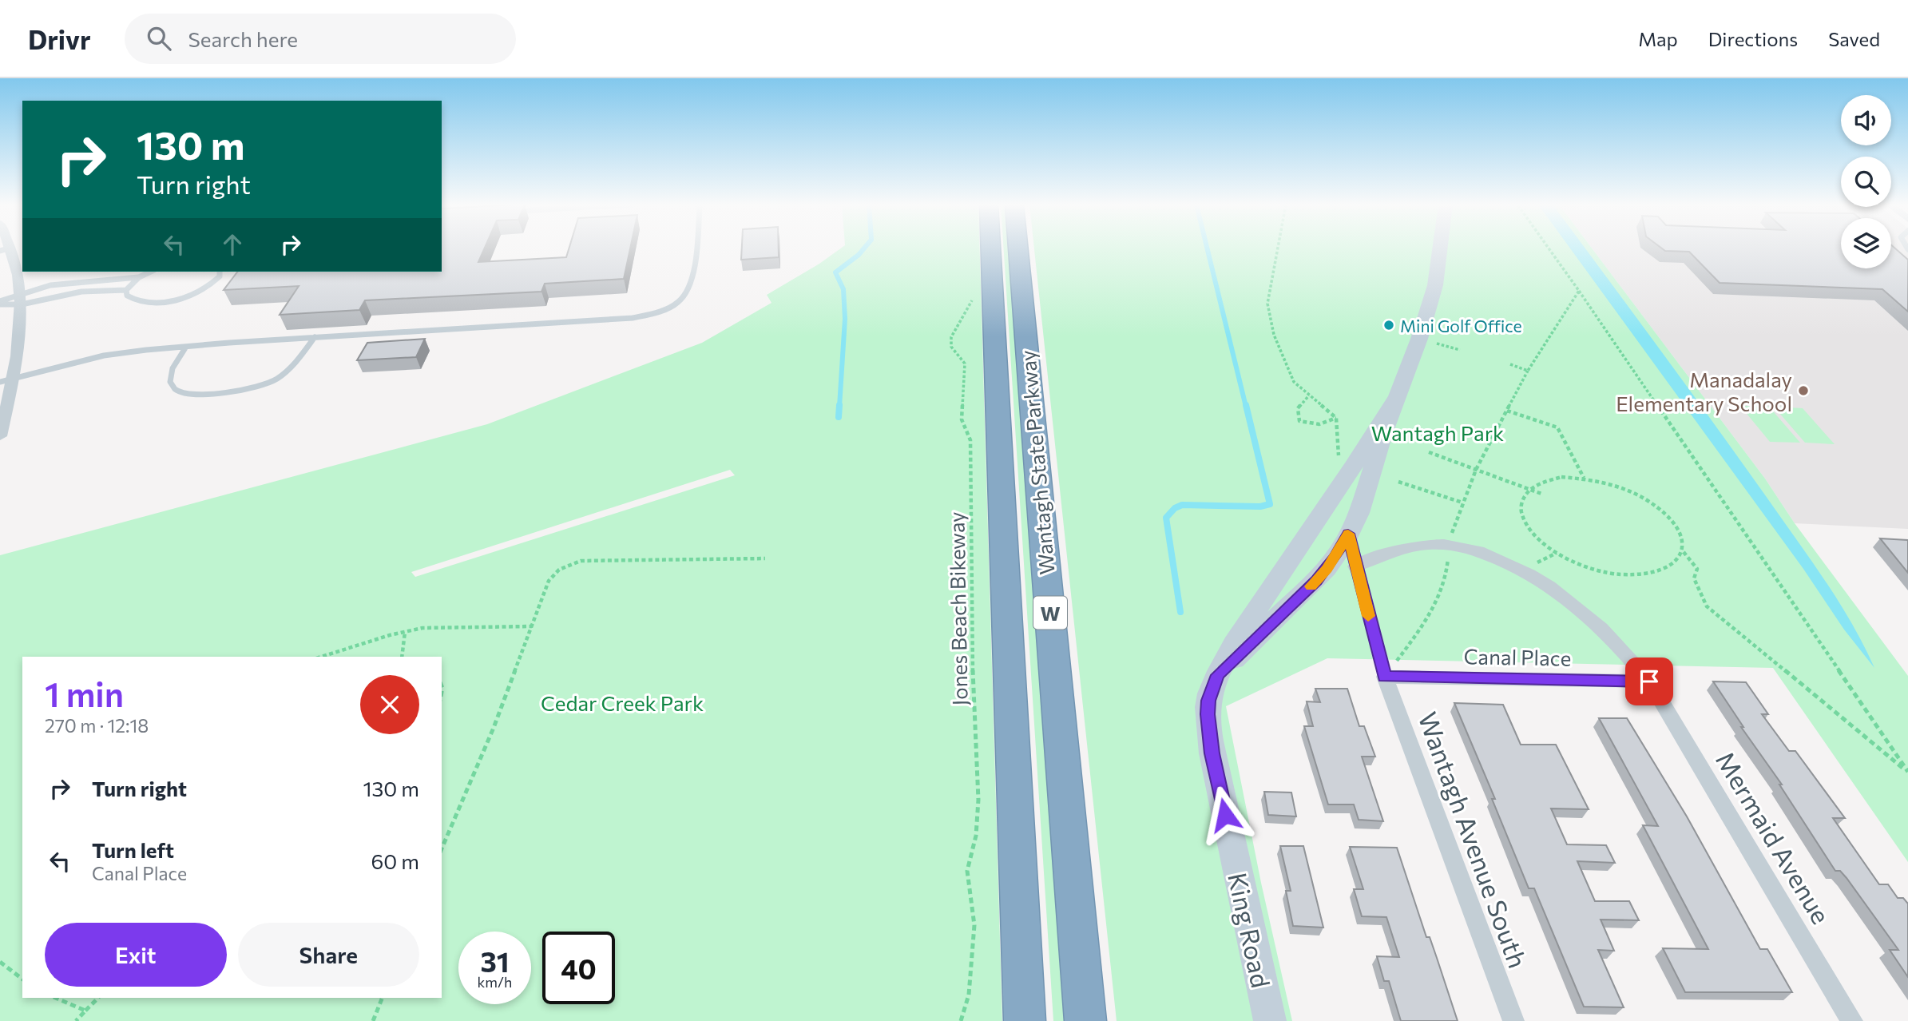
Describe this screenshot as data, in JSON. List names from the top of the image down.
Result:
{
  "streets": {
    "highway": ["Wantagh State Parkway", "W"],
    "street": [
      "Canal Place",
      "Mermaid Avenue",
      "Wantagh Avenue South",
      "King Road"
    ],
    "path": ["Jones Beach Bikeway"]
  },
  "crossings": [
    ["Canal Place", "Mermaid Avenue"],
    ["Canal Place", "Wantagh Avenue South"]
  ],
  "parks": ["Wantagh Park", "Cedar Creek Park"],
  "places": ["Mini Golf Office", "Manadalay Elementary School"],
  "page": {
    "header": "Drivr",
    "search": "Search here",
    "nav": ["Map", "Directions", "Saved"],
    "turn": ["130 m", "Turn right"],
    "heading": ["1 min", "270 m · 12:18"],
    "list": [
      {
        "name": "Turn right",
        "value": "130 m"
      },
      {
        "name": "Turn left",
        "note": "Canal Place",
        "value": "60 m"
      }
    ],
    "buttons": ["Exit", "Share"],
    "speed": "31 km/h",
    "limit": "40"
  }
}
